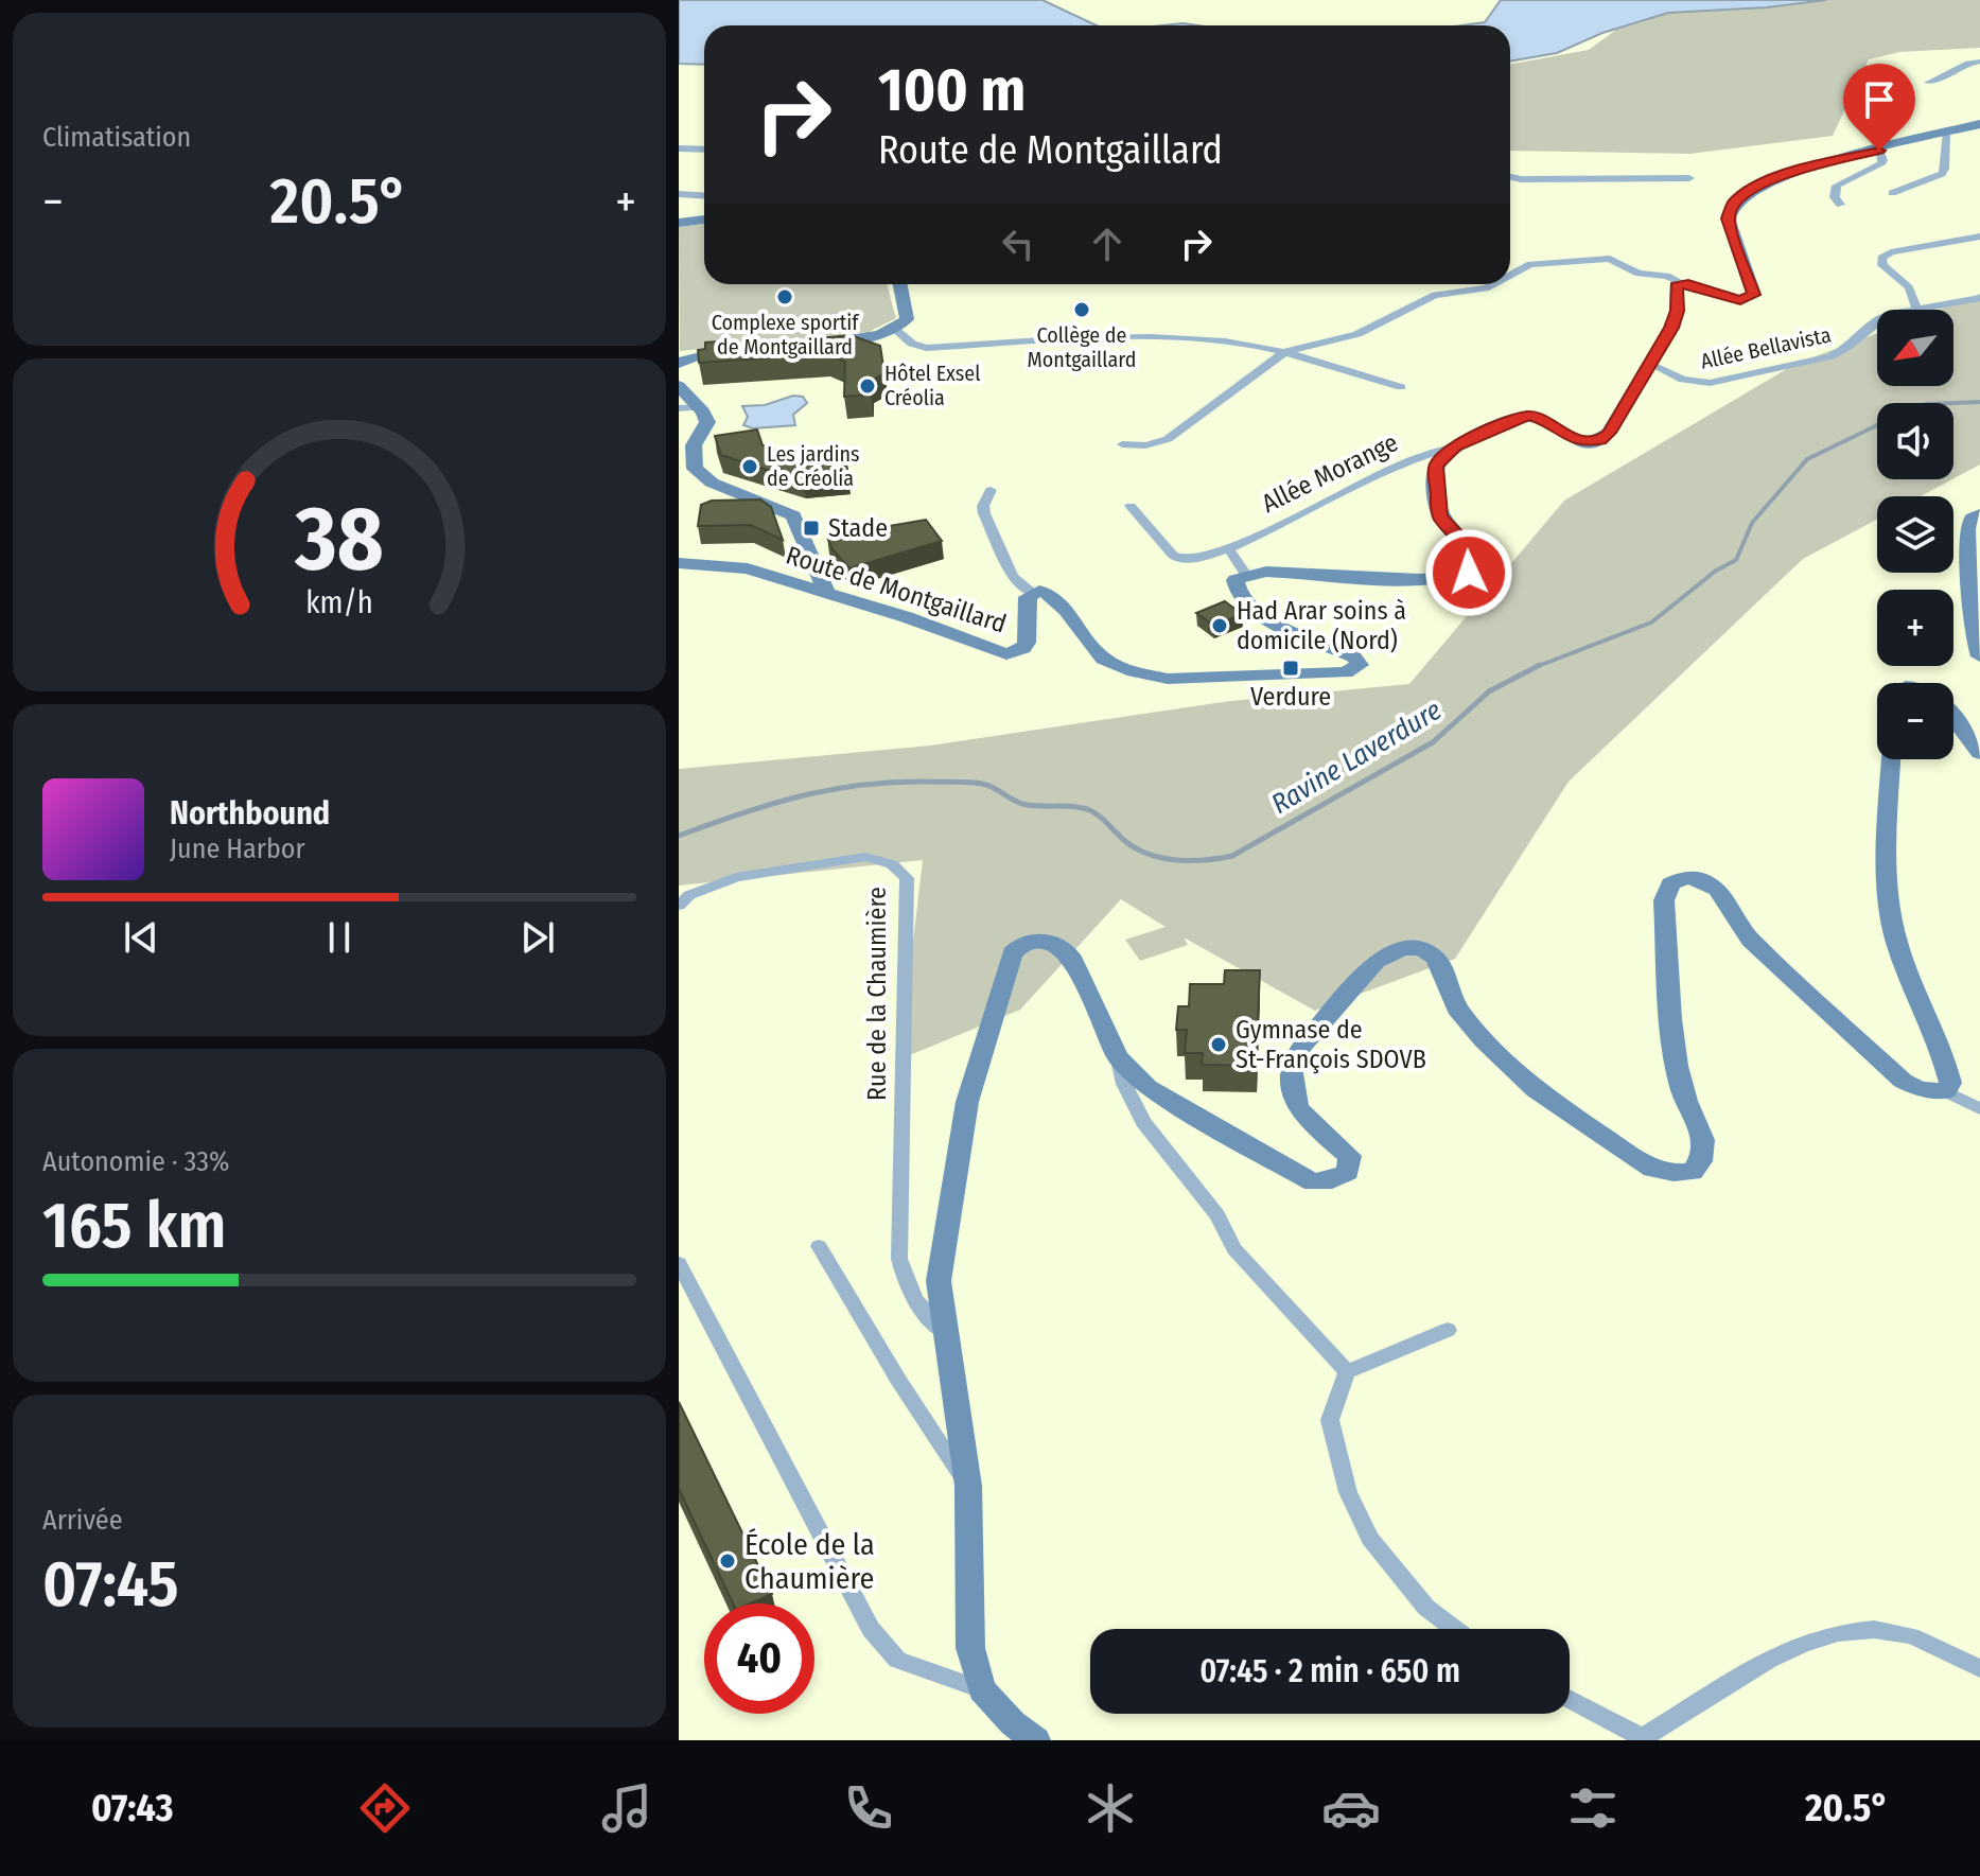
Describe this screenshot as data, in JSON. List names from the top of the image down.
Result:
{
  "streets": {
    "street": [
      "Allée Bellavista",
      "Allée Morange",
      "Route de Montgaillard",
      "Rue de la Chaumière"
    ]
  },
  "water": ["Ravine Laverdure"],
  "places": {
    "other": [
      "Complexe sportif de Montgaillard",
      "Collège de Montgaillard",
      "Hôtel Exsel Créolia",
      "Les jardins de Créolia",
      "Had Arar soins à domicile (Nord)",
      "Gymnase de St-François SDOVB",
      "École de la Chaumière"
    ],
    "transit": ["Stade", "Verdure"]
  },
  "north": "bottom left",
  "page": {
    "tile": [
      "Climatisation",
      ["Autonomie · 33%", "165 km"],
      ["Arrivée", "07:45"]
    ],
    "turn": ["100 m", "Route de Montgaillard"],
    "heat": ["−", "20.5°", "+"],
    "map_buttons": ["+", "−"],
    "song": ["Northbound", "June Harbor"],
    "limit": "40",
    "trip": "07:45 · 2 min · 650 m",
    "tabs": ["07:43", "20.5°"],
    "gauge": ["38", "km/h"]
  }
}
